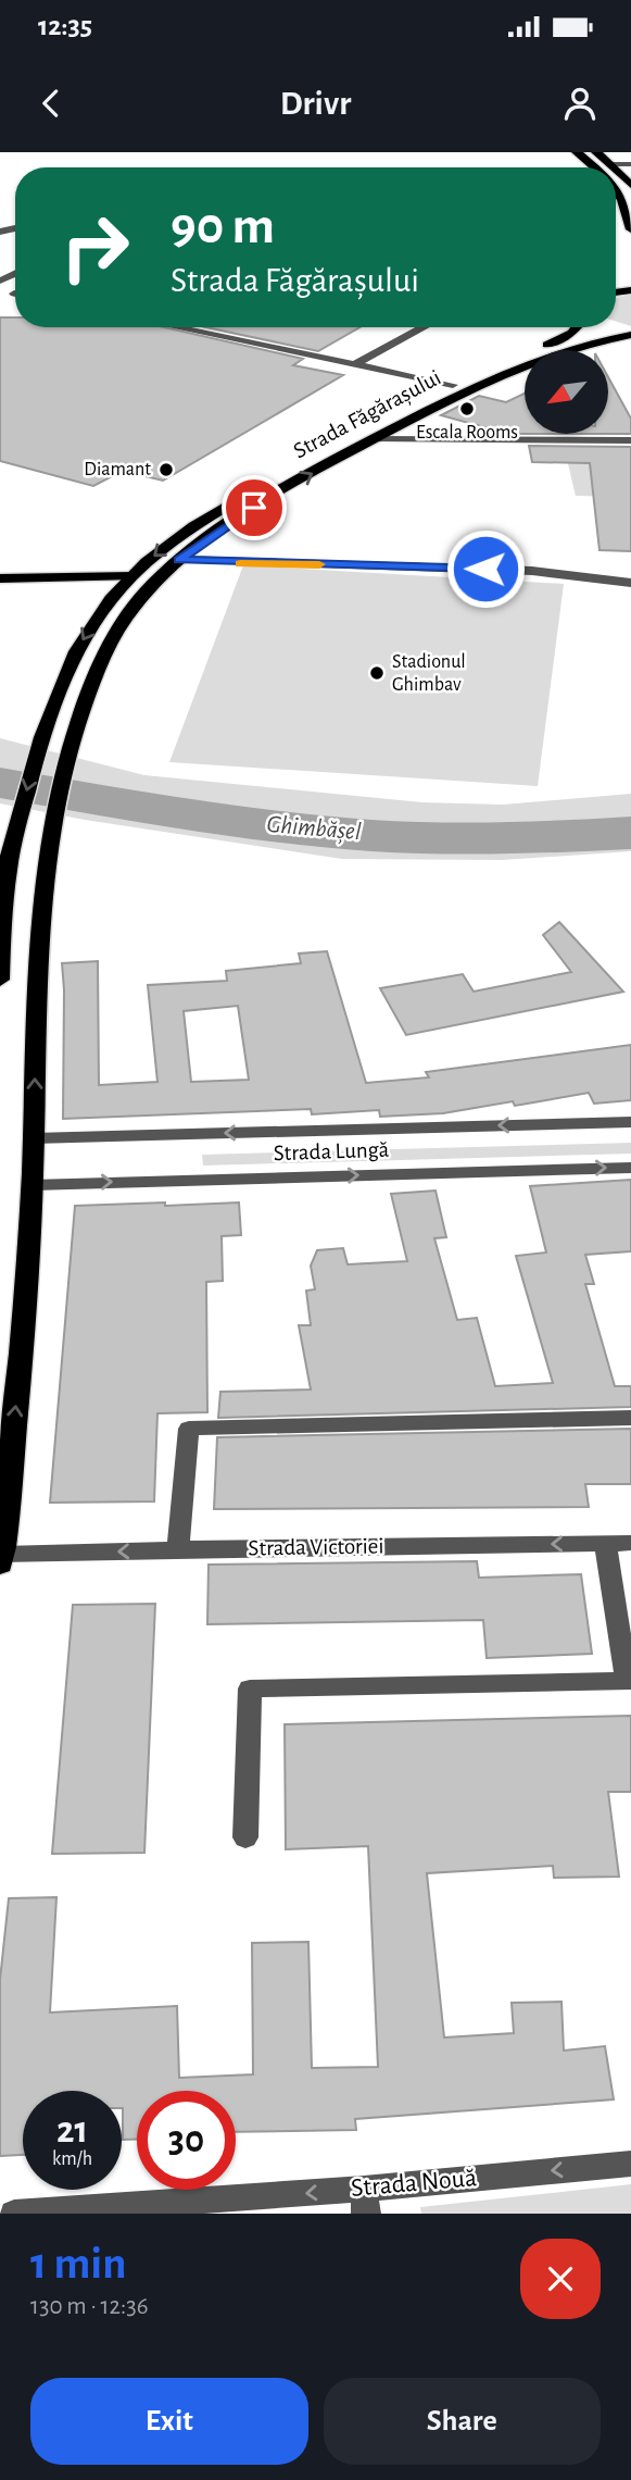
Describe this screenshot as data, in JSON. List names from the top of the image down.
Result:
{
  "streets": {
    "highway": ["Strada Făgărașului"],
    "street": ["Strada Lungă", "Strada Victoriei", "Strada Nouă"]
  },
  "crossings": [
    ["Strada Făgărașului", "Strada Lungă"],
    ["Strada Făgărașului", "Strada Victoriei"]
  ],
  "one_way": ["Strada Victoriei", "Strada Nouă"],
  "water": ["Ghimbășel"],
  "places": ["Escala Rooms", "Diamant", "Stadionul Ghimbav"],
  "north": "bottom left",
  "page": {
    "status": "12:35",
    "header": "Drivr",
    "turn": ["90 m", "Strada Făgărașului"],
    "speed": "21 km/h",
    "limit": "30",
    "heading": ["1 min", "130 m · 12:36"],
    "buttons": ["Exit", "Share"]
  }
}
